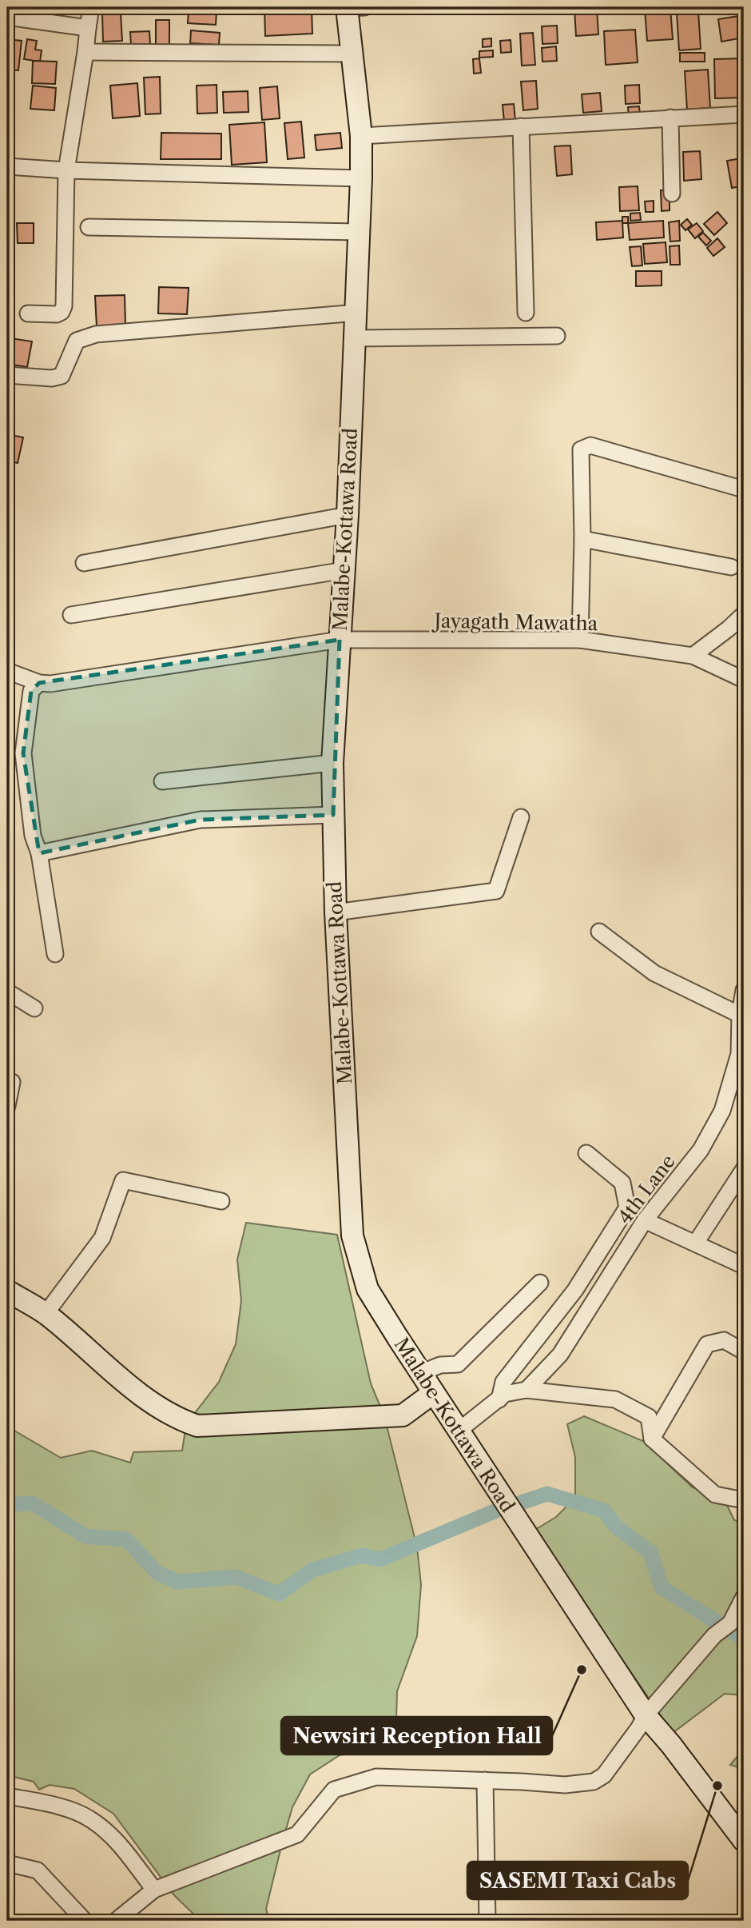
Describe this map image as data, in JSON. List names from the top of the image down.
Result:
{
  "streets": {
    "main road": ["Malabe-Kottawa Road"],
    "street": ["Jayagath Mawatha", "4th Lane"]
  },
  "crossings": [
    ["Malabe-Kottawa Road", "Jayagath Mawatha"]
  ],
  "places": ["Newsiri Reception Hall", "SASEMI Taxi Cabs"]
}
